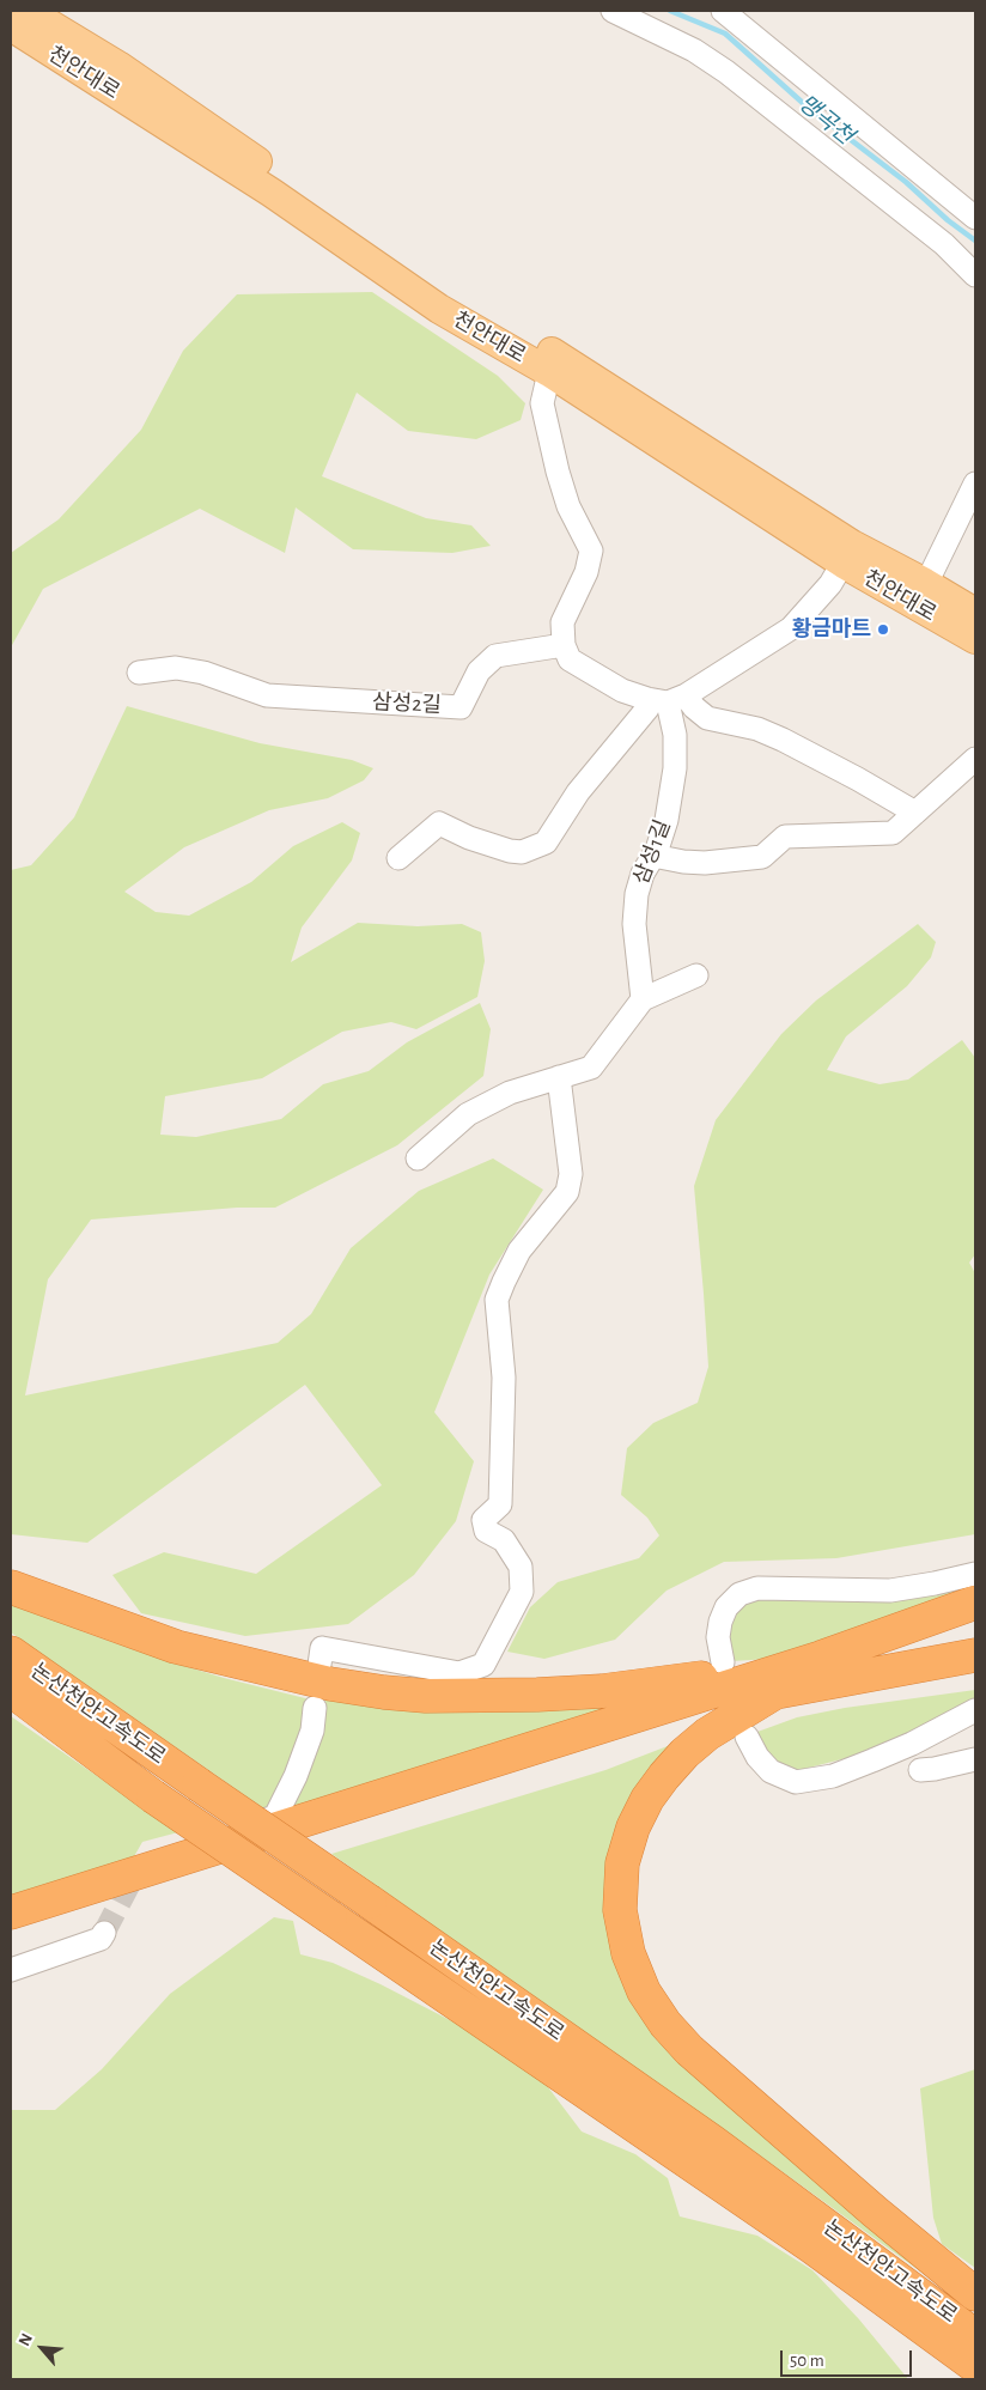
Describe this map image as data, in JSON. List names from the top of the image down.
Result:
{
  "streets": {
    "highway": ["논산천안고속도로"],
    "main road": ["천안대로"],
    "lane": ["삼성2길", "삼성1길"]
  },
  "water": ["맹곡천"],
  "places": ["황금마트"],
  "scale_bar": "50 m",
  "north": "top left"
}
